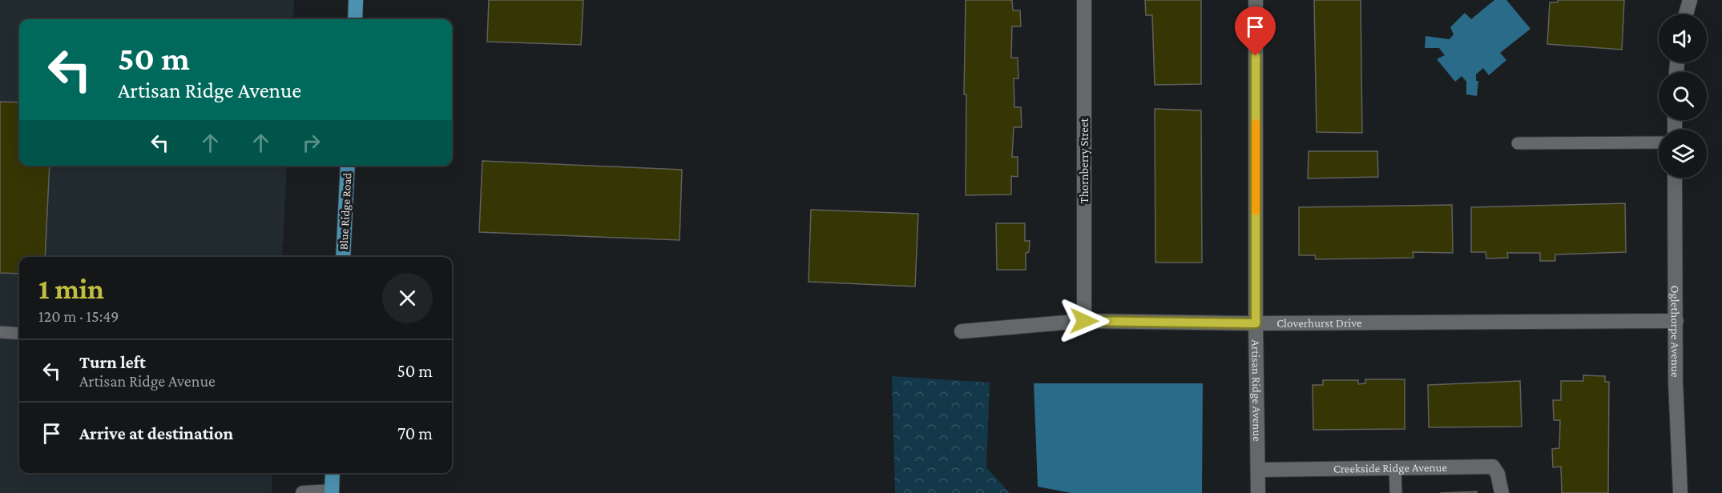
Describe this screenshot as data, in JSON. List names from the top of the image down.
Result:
{
  "streets": {
    "main road": ["Blue Ridge Road"],
    "street": [
      "Thornberry Street",
      "Cloverhurst Drive",
      "Oglethorpe Avenue",
      "Artisan Ridge Avenue",
      "Creekside Ridge Avenue"
    ]
  },
  "crossings": [
    ["Thornberry Street", "Cloverhurst Drive"],
    ["Cloverhurst Drive", "Oglethorpe Avenue"],
    ["Cloverhurst Drive", "Artisan Ridge Avenue"],
    ["Artisan Ridge Avenue", "Creekside Ridge Avenue"]
  ],
  "page": {
    "turn": ["50 m", "Artisan Ridge Avenue"],
    "heading": ["1 min", "120 m · 15:49"],
    "list": [
      {
        "name": "Turn left",
        "note": "Artisan Ridge Avenue",
        "value": "50 m"
      },
      {
        "name": "Arrive at destination",
        "value": "70 m"
      }
    ]
  }
}
